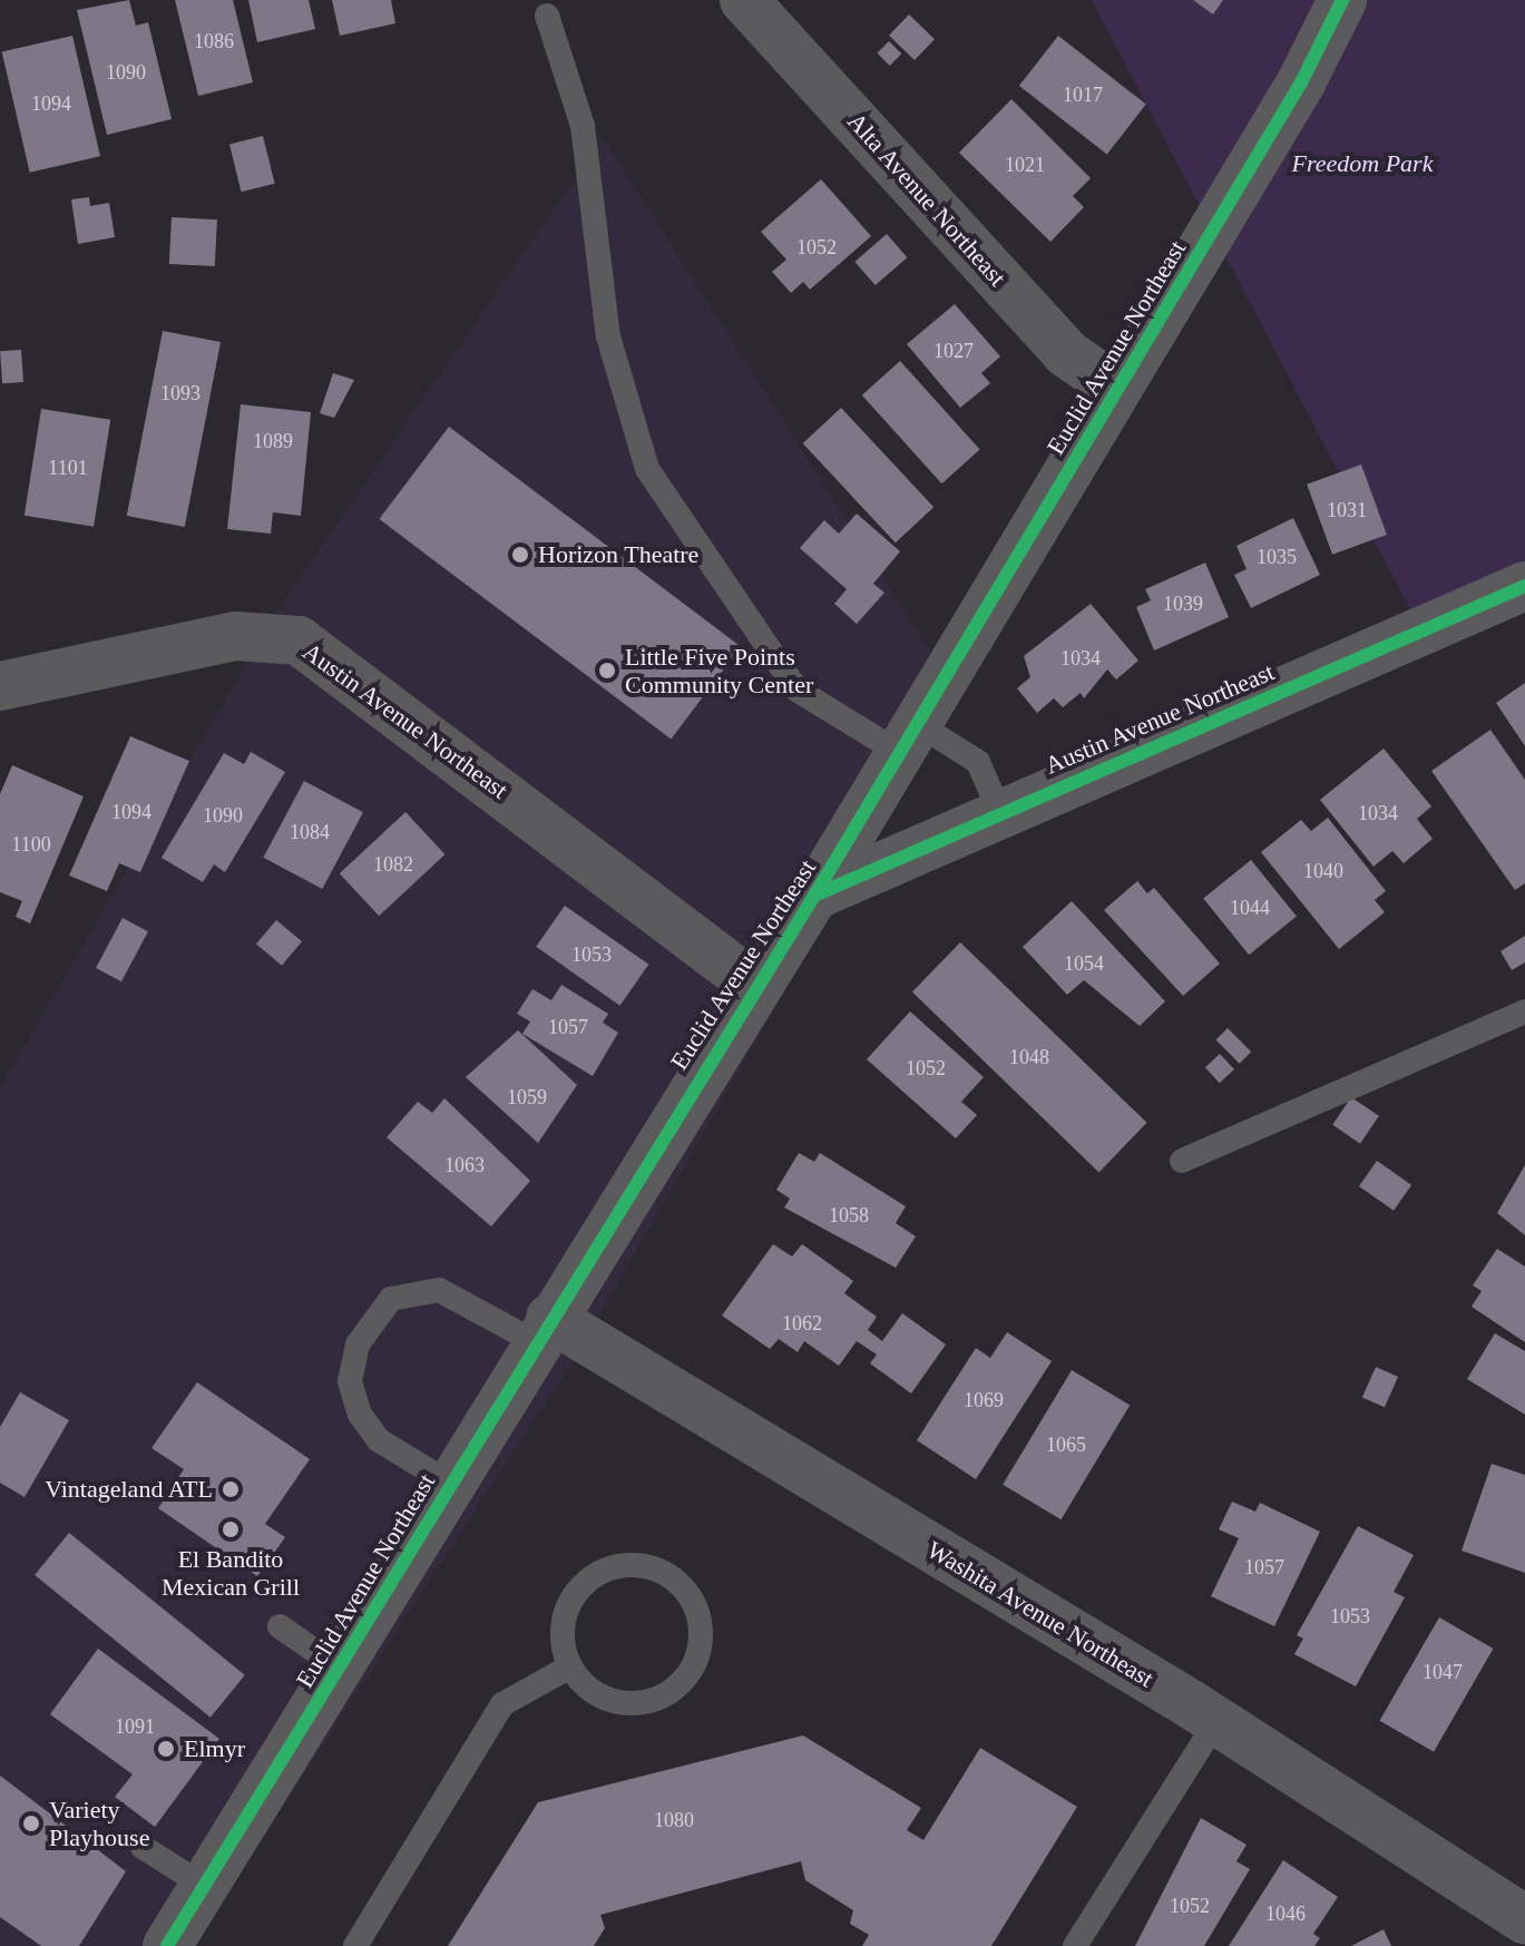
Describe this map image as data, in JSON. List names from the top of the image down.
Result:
{
  "streets": {
    "street": [
      "Alta Avenue Northeast",
      "Euclid Avenue Northeast",
      "Austin Avenue Northeast",
      "Washita Avenue Northeast"
    ]
  },
  "crossings": [
    ["Alta Avenue Northeast", "Euclid Avenue Northeast"],
    ["Euclid Avenue Northeast", "Austin Avenue Northeast"],
    ["Euclid Avenue Northeast", "Washita Avenue Northeast"]
  ],
  "parks": ["Freedom Park"],
  "places": [
    "Horizon Theatre",
    "Little Five Points Community Center",
    "Vintageland ATL",
    "El Bandito Mexican Grill",
    "Elmyr",
    "Variety Playhouse"
  ],
  "house_numbers": [
    "1086",
    "1090",
    "1017",
    "1094",
    "1021",
    "1052",
    "1027",
    "1093",
    "1089",
    "1101",
    "1031",
    "1035",
    "1039",
    "1034",
    "1094",
    "1034",
    "1090",
    "1084",
    "1100",
    "1082",
    "1040",
    "1044",
    "1053",
    "1054",
    "1057",
    "1048",
    "1052",
    "1059",
    "1063",
    "1058",
    "1062",
    "1069",
    "1065",
    "1057",
    "1053",
    "1047",
    "1091",
    "1080",
    "1052",
    "1046"
  ]
}
